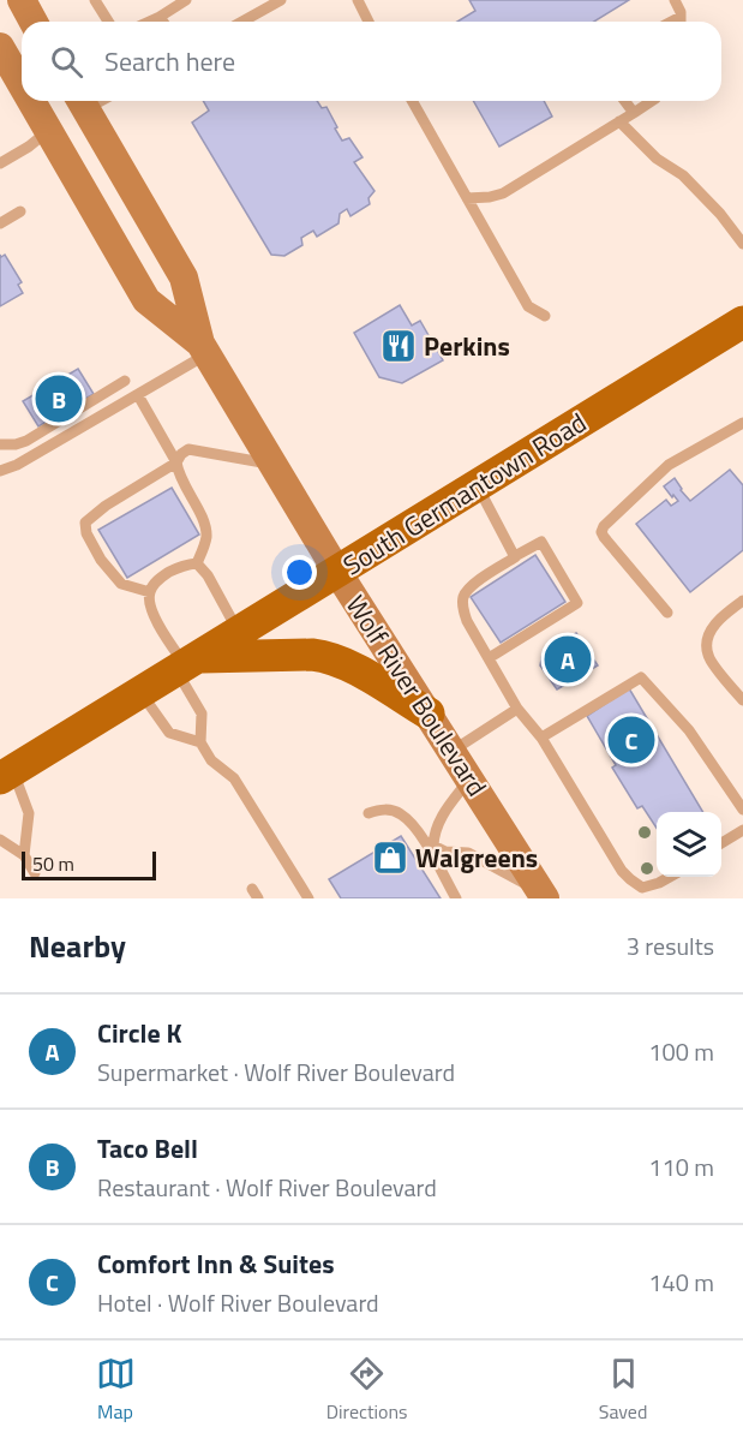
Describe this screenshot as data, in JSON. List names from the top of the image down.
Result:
{
  "streets": {
    "main road": ["South Germantown Road", "Wolf River Boulevard"]
  },
  "crossings": [
    ["South Germantown Road", "Wolf River Boulevard"]
  ],
  "places": {
    "restaurant": ["Perkins"],
    "shop": ["Walgreens"]
  },
  "scale_bar": "50 m",
  "page": {
    "search": "Search here",
    "pins": ["B", "A", "C"],
    "scale": "50 m",
    "heading": ["Nearby", "3 results"],
    "list": [
      {
        "mark": "A",
        "name": "Circle K",
        "note": "Supermarket · Wolf River Boulevard",
        "value": "100 m"
      },
      {
        "mark": "B",
        "name": "Taco Bell",
        "note": "Restaurant · Wolf River Boulevard",
        "value": "110 m"
      },
      {
        "mark": "C",
        "name": "Comfort Inn & Suites",
        "note": "Hotel · Wolf River Boulevard",
        "value": "140 m"
      }
    ],
    "nav": ["Map", "Directions", "Saved"]
  }
}
